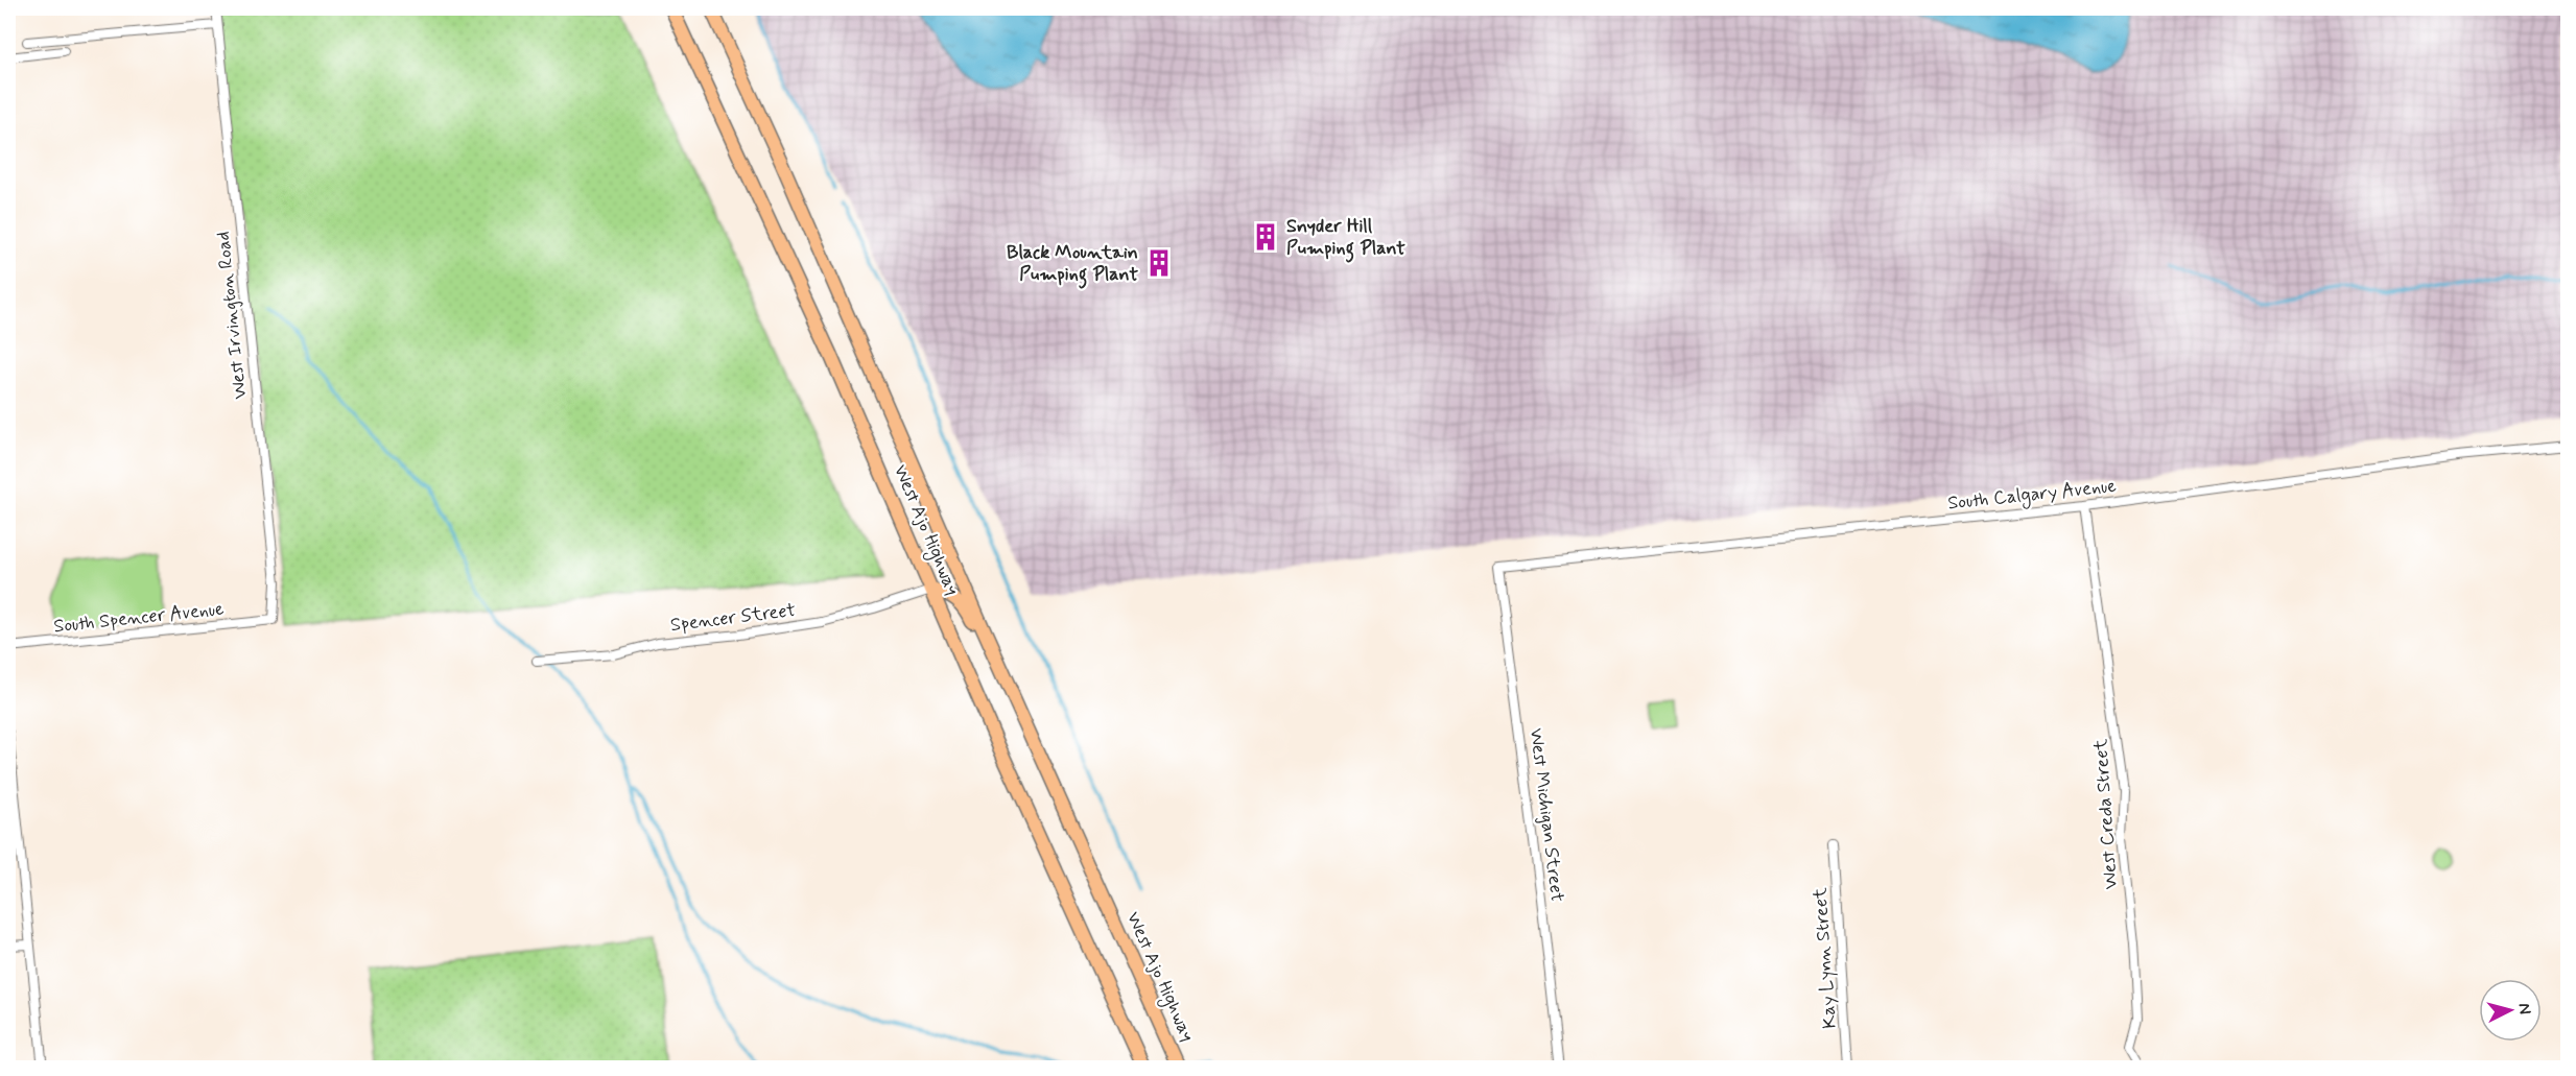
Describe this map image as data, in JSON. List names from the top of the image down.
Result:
{
  "streets": {
    "main road": ["West Ajo Highway"],
    "street": [
      "West Irvington Road",
      "South Calgary Avenue",
      "South Spencer Avenue",
      "Spencer Street",
      "West Creda Street",
      "West Michigan Street",
      "Kay Lynn Street"
    ]
  },
  "crossings": [
    ["West Irvington Road", "South Spencer Avenue"],
    ["South Calgary Avenue", "West Creda Street"],
    ["South Calgary Avenue", "West Michigan Street"],
    ["West Ajo Highway", "Spencer Street"]
  ],
  "places": {
    "building": ["Snyder Hill Pumping Plant", "Black Mountain Pumping Plant"]
  },
  "north": "right"
}
